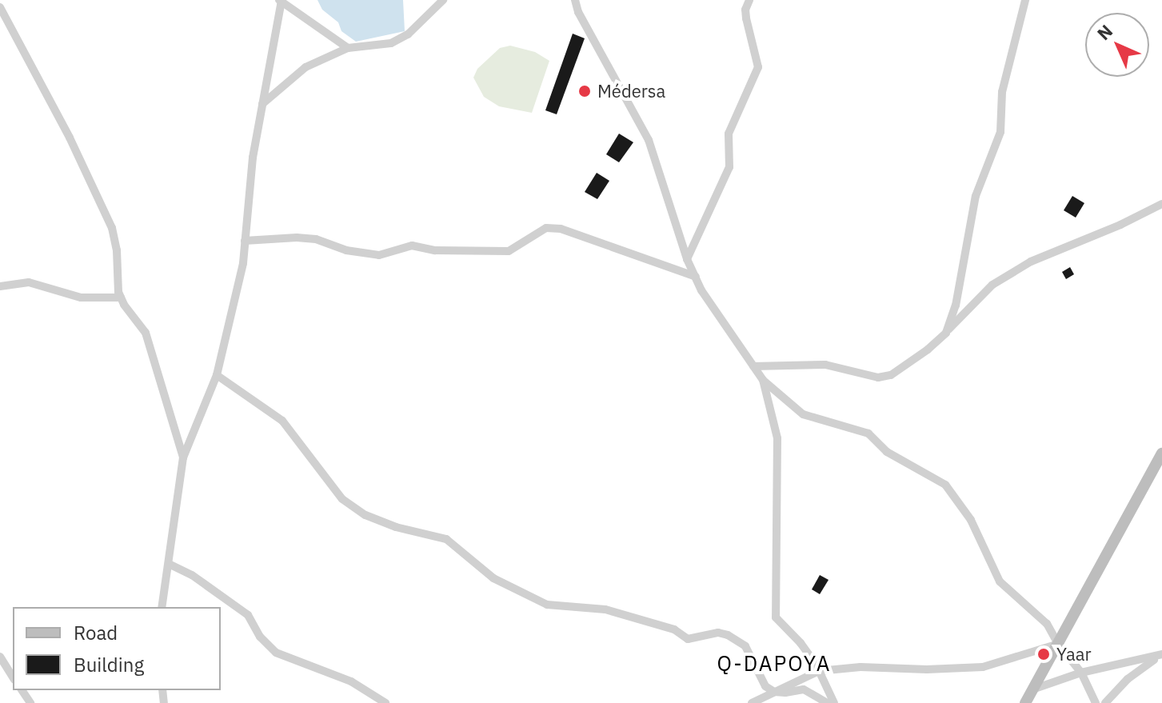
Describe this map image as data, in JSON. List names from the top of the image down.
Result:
{
  "districts": ["Q-DAPOYA"],
  "places": ["Médersa", "Yaar"],
  "legend": ["Road", "Building"],
  "north": "top left"
}
